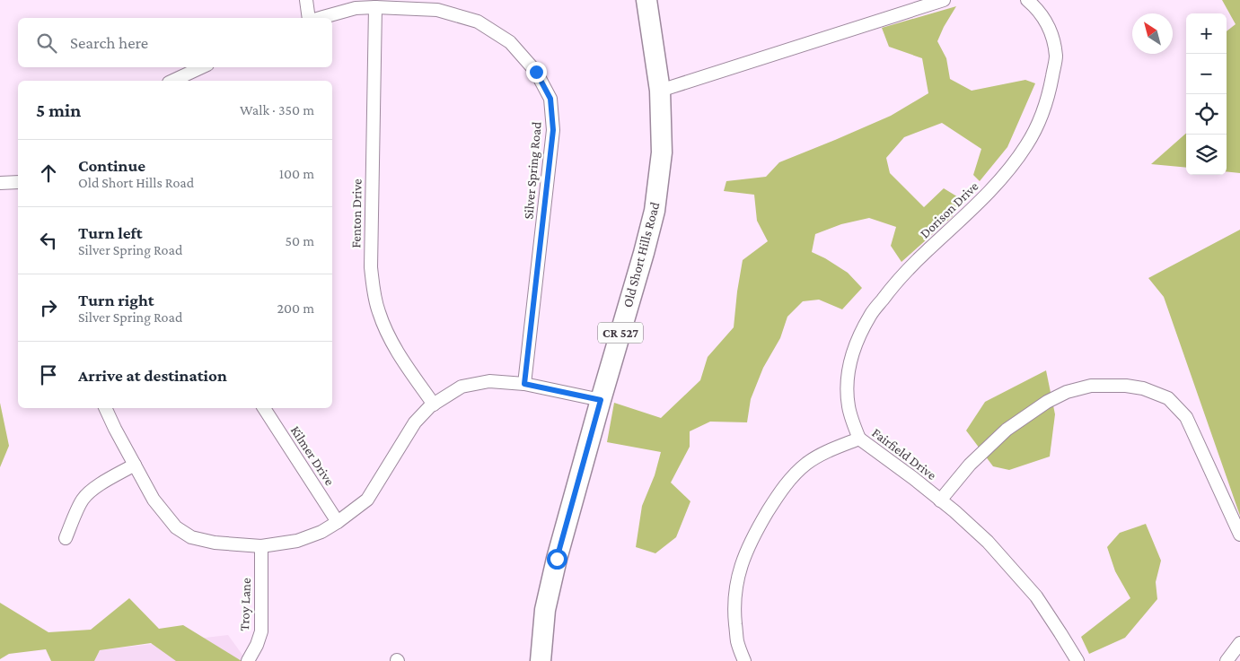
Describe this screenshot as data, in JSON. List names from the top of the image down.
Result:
{
  "streets": {
    "main road": ["Old Short Hills Road", "CR 527"],
    "street": [
      "Silver Spring Road",
      "Dorison Drive",
      "Fenton Drive",
      "Fairfield Drive",
      "Kilmer Drive",
      "Troy Lane"
    ]
  },
  "crossings": [
    ["Silver Spring Road", "Fenton Drive"],
    ["Dorison Drive", "Fairfield Drive"]
  ],
  "north": "top left",
  "page": {
    "map_buttons": ["+", "−"],
    "search": "Search here",
    "heading": ["5 min", "Walk · 350 m"],
    "list": [
      ["Continue", "Old Short Hills Road", "100 m"],
      ["Turn left", "Silver Spring Road", "50 m"],
      ["Turn right", "Silver Spring Road", "200 m"],
      "Arrive at destination"
    ]
  }
}
